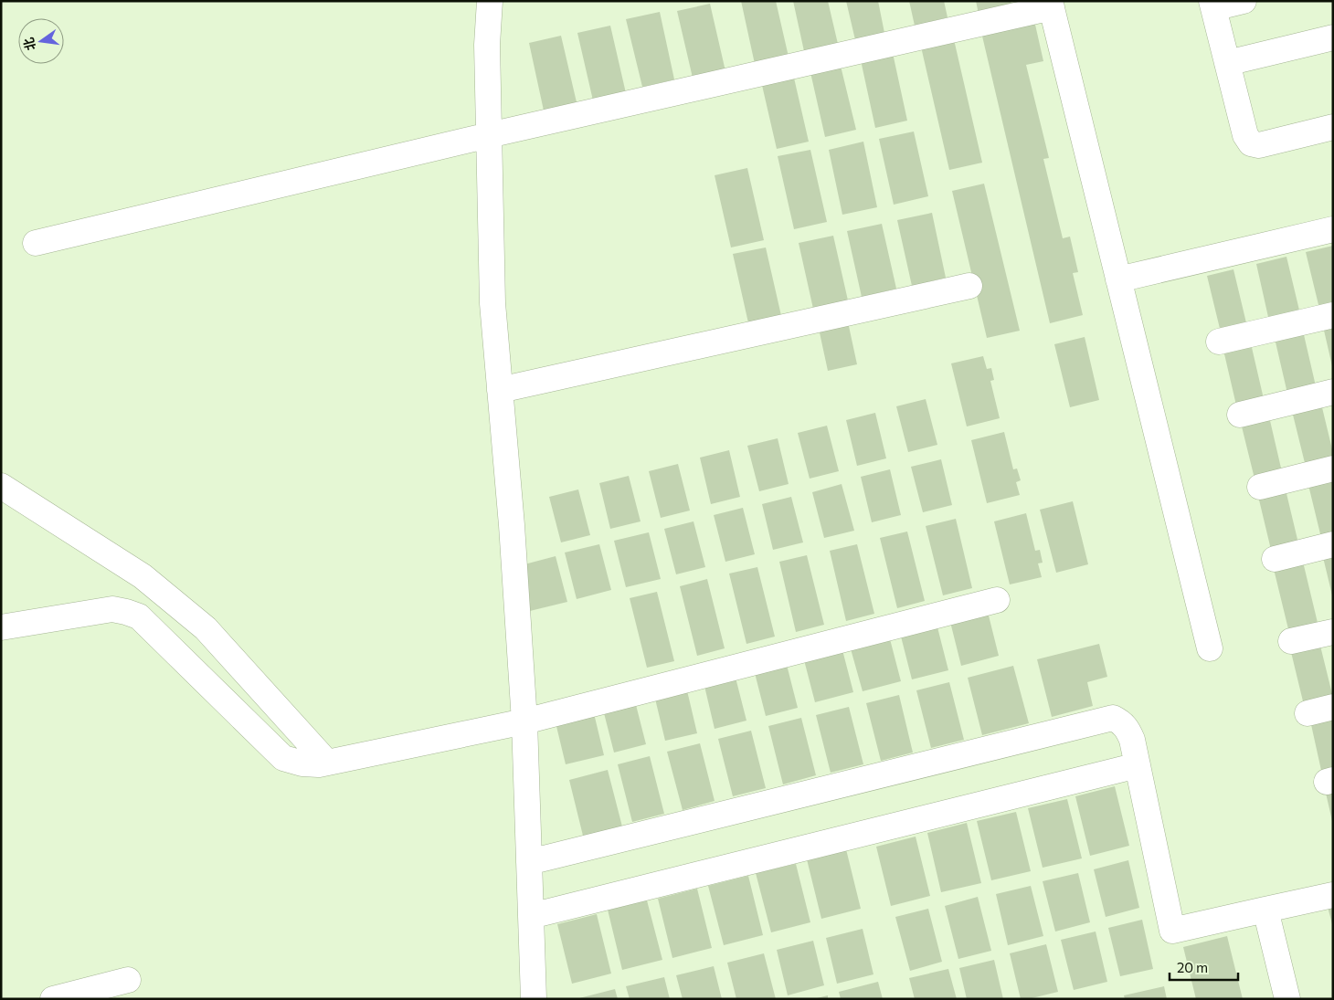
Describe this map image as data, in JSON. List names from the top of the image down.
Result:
{
  "scale_bar": "20 m",
  "north": "left"
}
